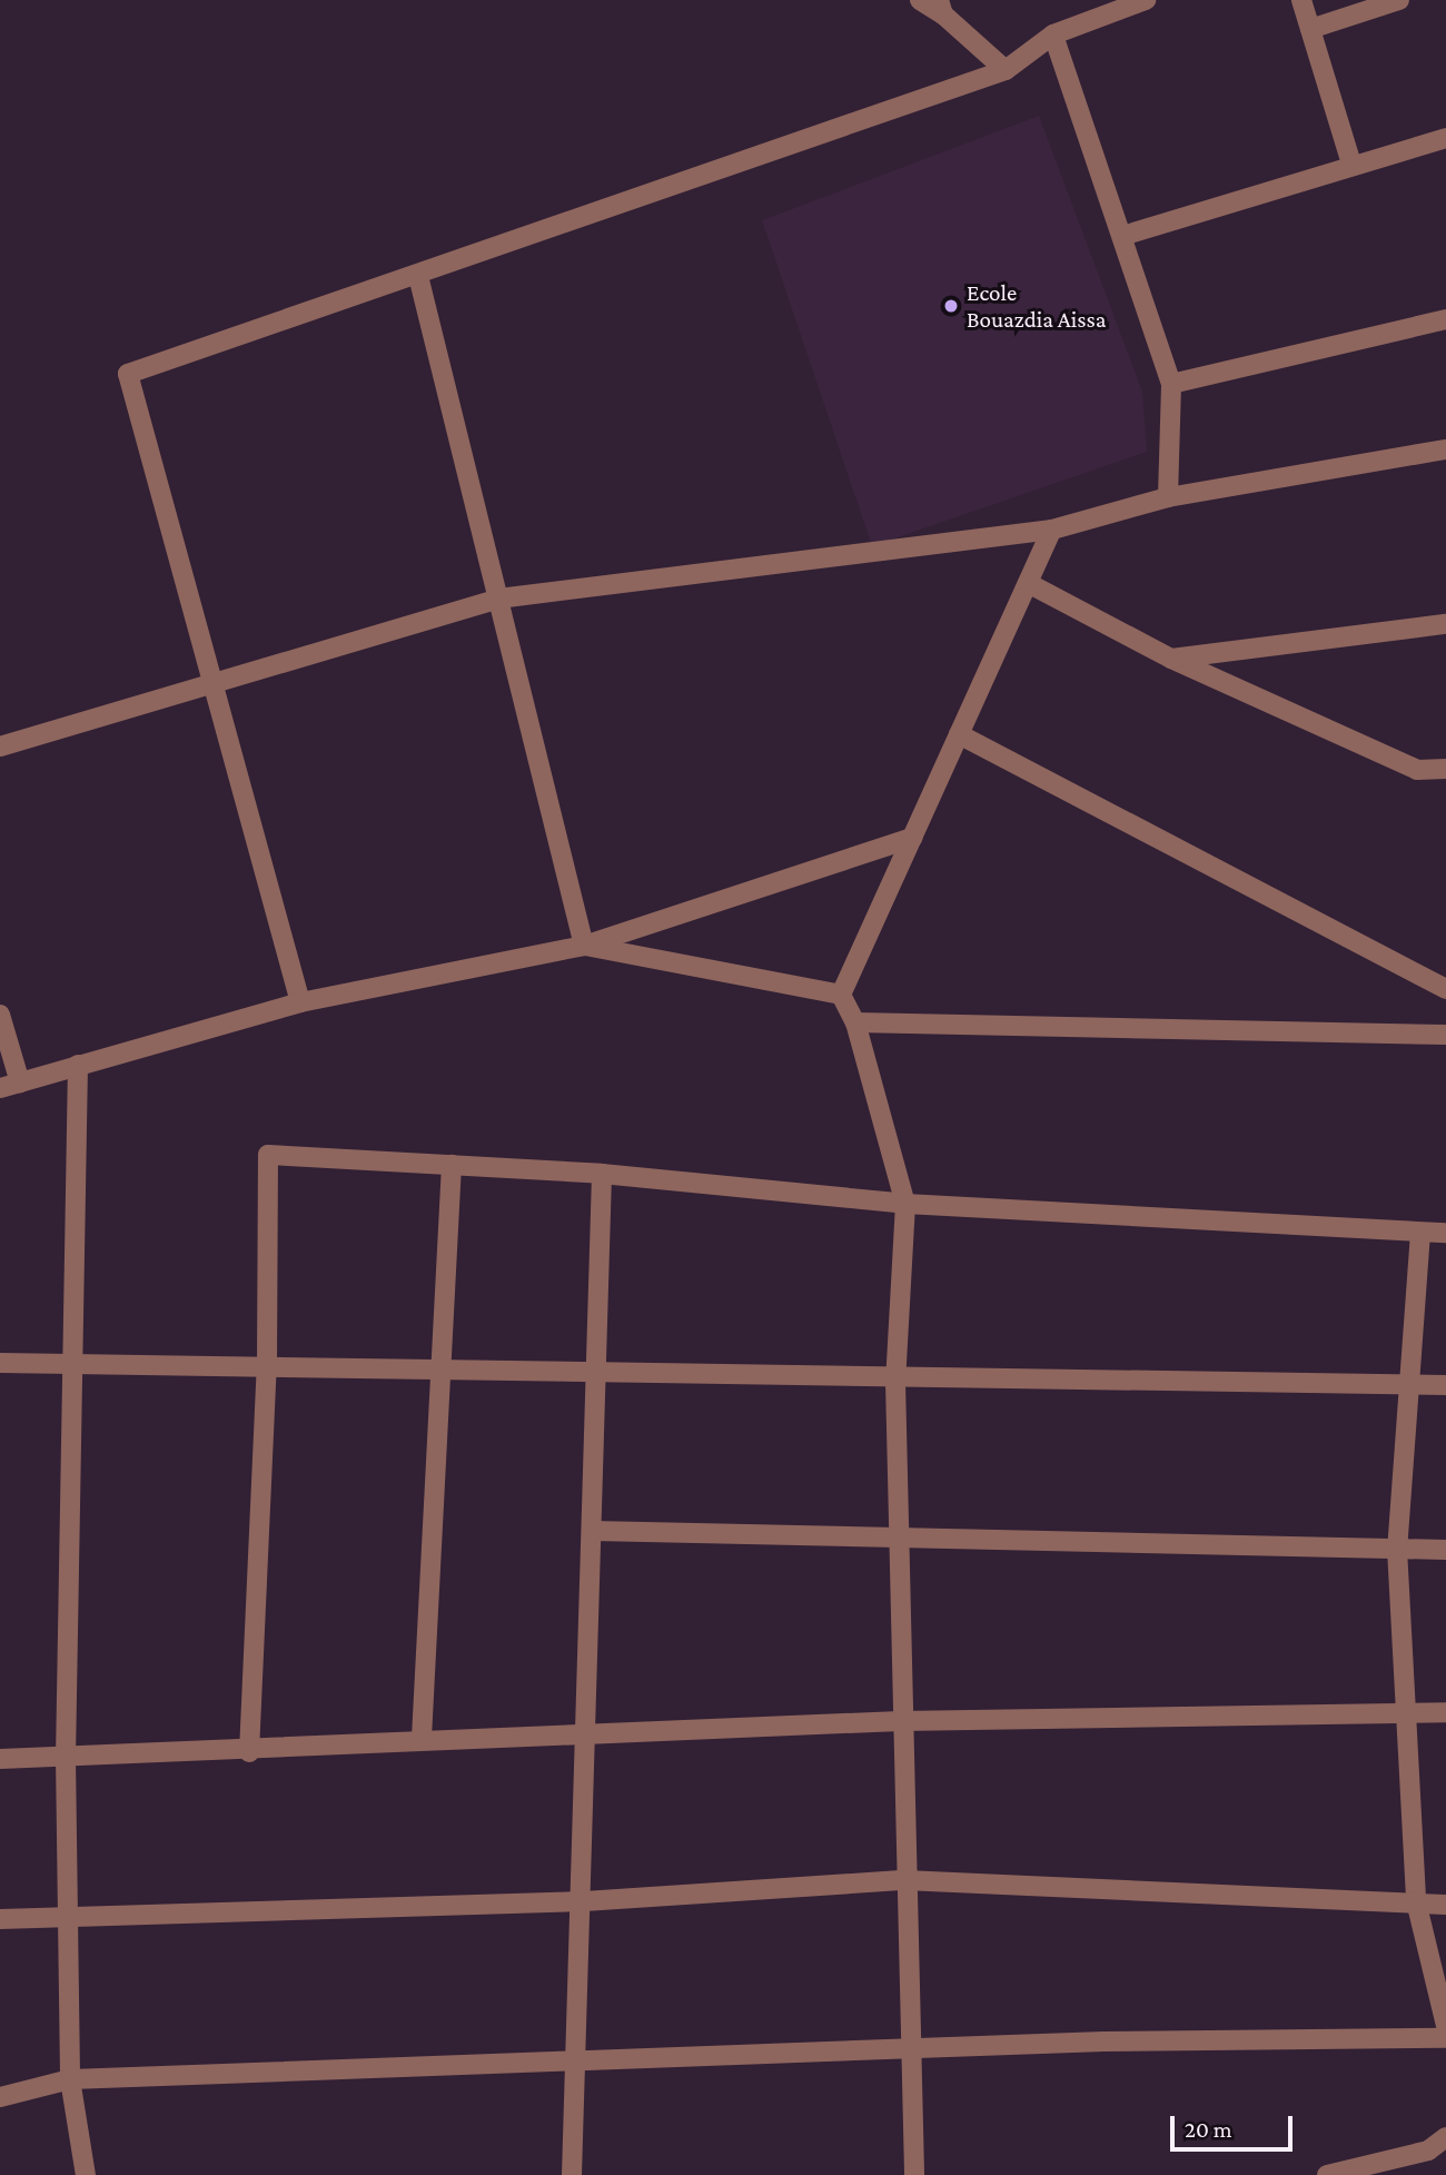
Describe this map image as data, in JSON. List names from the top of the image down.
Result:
{
  "places": ["Ecole Bouazdia Aissa"],
  "scale_bar": "20 m"
}
